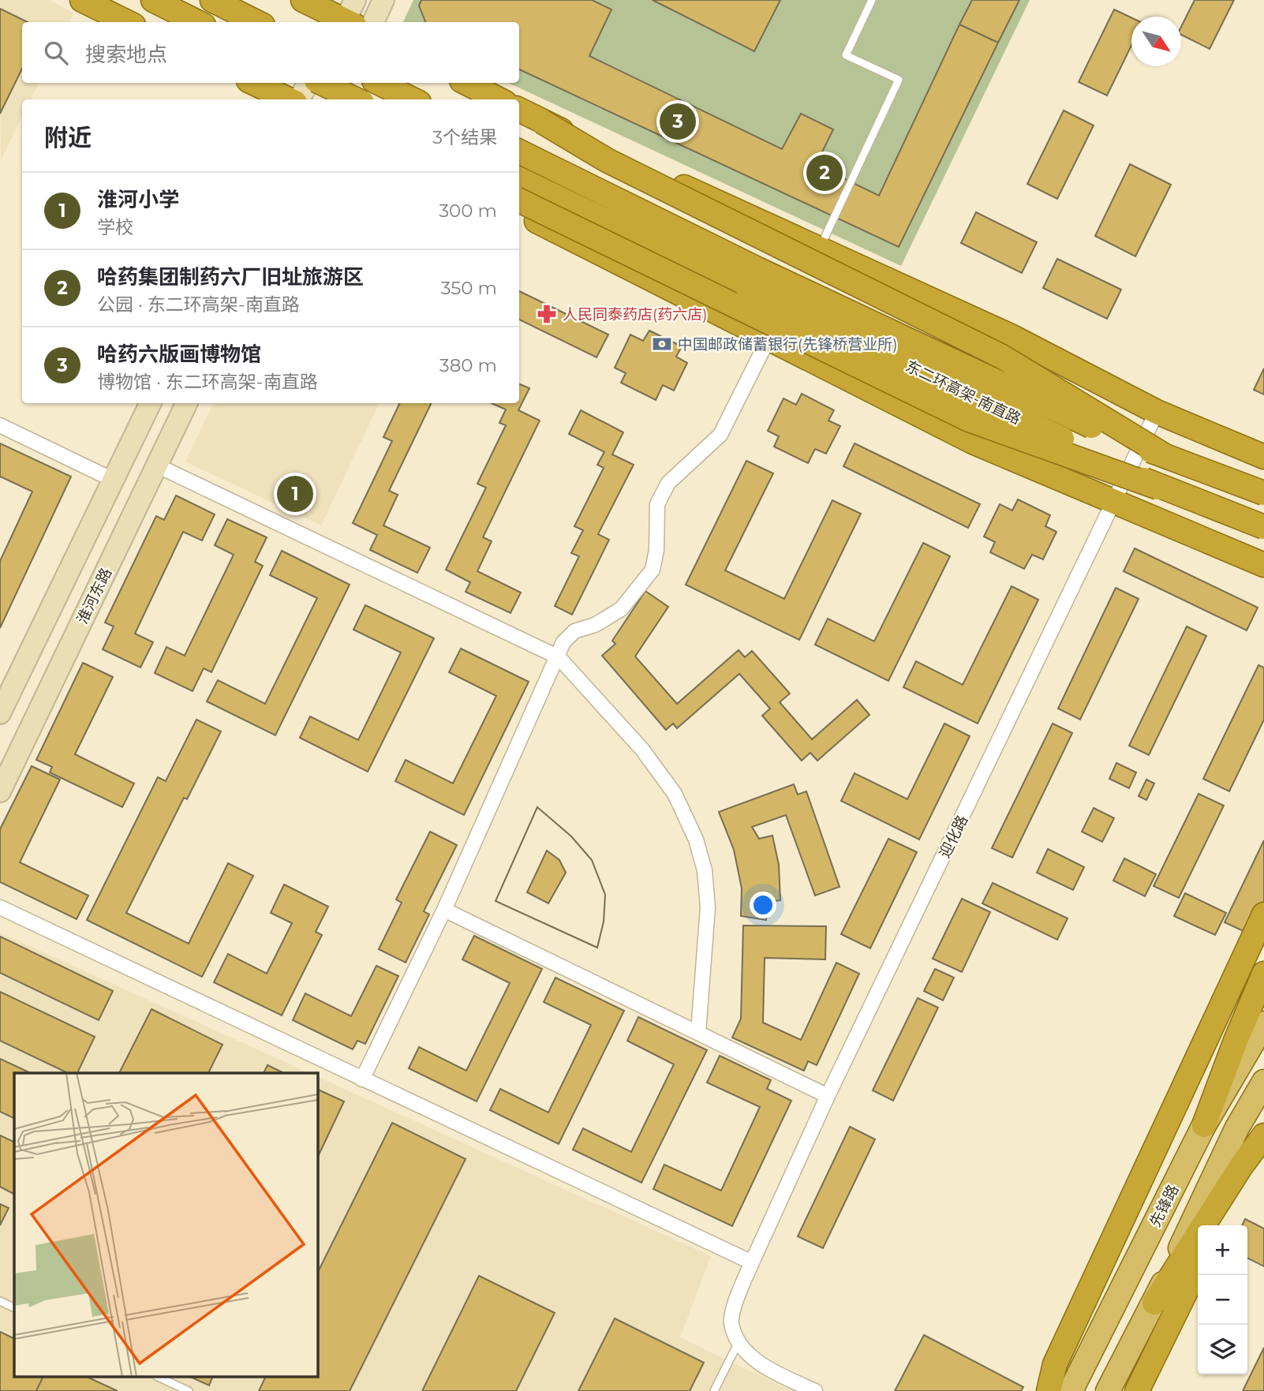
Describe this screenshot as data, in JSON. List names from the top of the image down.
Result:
{
  "streets": {
    "highway": ["东二环高架-南直路"],
    "main road": ["淮河东路", "先锋路"],
    "street": ["迎化路"]
  },
  "places": {
    "pharmacy": ["人民同泰药店(药六店)"],
    "bank": ["中国邮政储蓄银行(先锋桥营业所)"]
  },
  "north": "bottom right",
  "page": {
    "search": "搜索地点",
    "heading": ["附近", "3个结果"],
    "pins": ["3", "2", "1"],
    "list": [
      {
        "mark": "1",
        "name": "淮河小学",
        "note": "学校",
        "value": "300 m"
      },
      {
        "mark": "2",
        "name": "哈药集团制药六厂旧址旅游区",
        "note": "公园 · 东二环高架-南直路",
        "value": "350 m"
      },
      {
        "mark": "3",
        "name": "哈药六版画博物馆",
        "note": "博物馆 · 东二环高架-南直路",
        "value": "380 m"
      }
    ],
    "map_buttons": ["+", "−"]
  }
}
